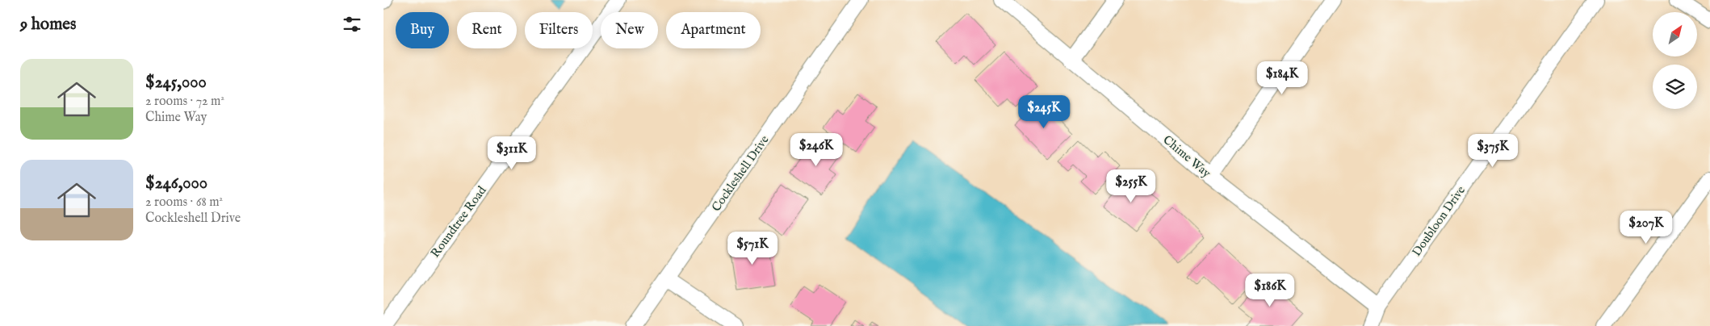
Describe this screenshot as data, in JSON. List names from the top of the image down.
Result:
{
  "streets": {
    "street": [
      "Chime Way",
      "Cockleshell Drive",
      "Doubloon Drive",
      "Roundtree Road"
    ]
  },
  "crossings": [
    ["Chime Way", "Doubloon Drive"]
  ],
  "north": "top right",
  "page": {
    "heading": "9 homes",
    "chip": [
      "Buy",
      "Rent",
      "Filters",
      "New",
      "Apartment"
    ],
    "list": [
      {
        "name": "$245,000",
        "note": "2 rooms · 72 m² · Chime Way"
      },
      {
        "name": "$246,000",
        "note": "2 rooms · 68 m² · Cockleshell Drive"
      }
    ],
    "price": [
      "$184K",
      "$245K",
      "$246K",
      "$375K",
      "$311K",
      "$255K",
      "$207K",
      "$571K",
      "$186K"
    ]
  }
}
